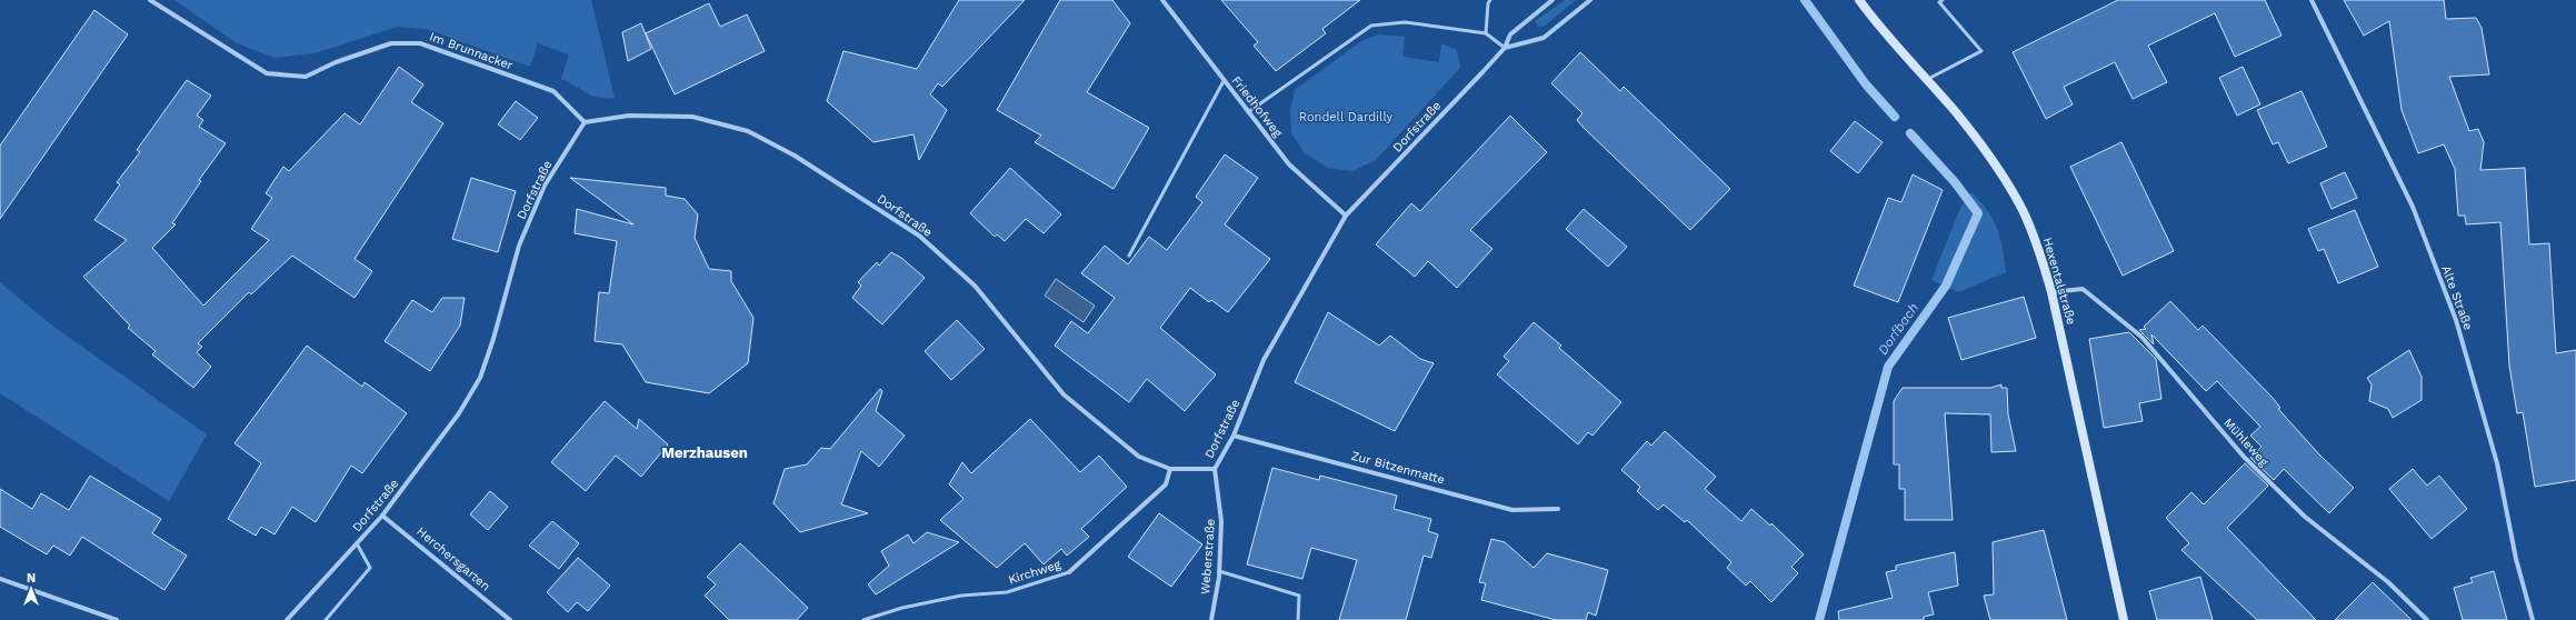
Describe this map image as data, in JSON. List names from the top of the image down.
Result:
{
  "streets": {
    "main road": ["Hexentalstraße"],
    "street": [
      "Im Brunnacker",
      "Friedhofweg",
      "Dorfstraße",
      "Alte Straße",
      "Mühleweg",
      "Zur Bitzenmatte",
      "Weberstraße",
      "Herchersgarten",
      "Kirchweg"
    ]
  },
  "crossings": [
    ["Im Brunnacker", "Dorfstraße"],
    ["Friedhofweg", "Dorfstraße"],
    ["Dorfstraße", "Zur Bitzenmatte"],
    ["Dorfstraße", "Weberstraße"],
    ["Dorfstraße", "Herchersgarten"],
    ["Dorfstraße", "Kirchweg"],
    ["Hexentalstraße", "Mühleweg"]
  ],
  "districts": ["Merzhausen"],
  "water": ["Dorfbach"],
  "parks": ["Rondell Dardilly"],
  "north": "top"
}
